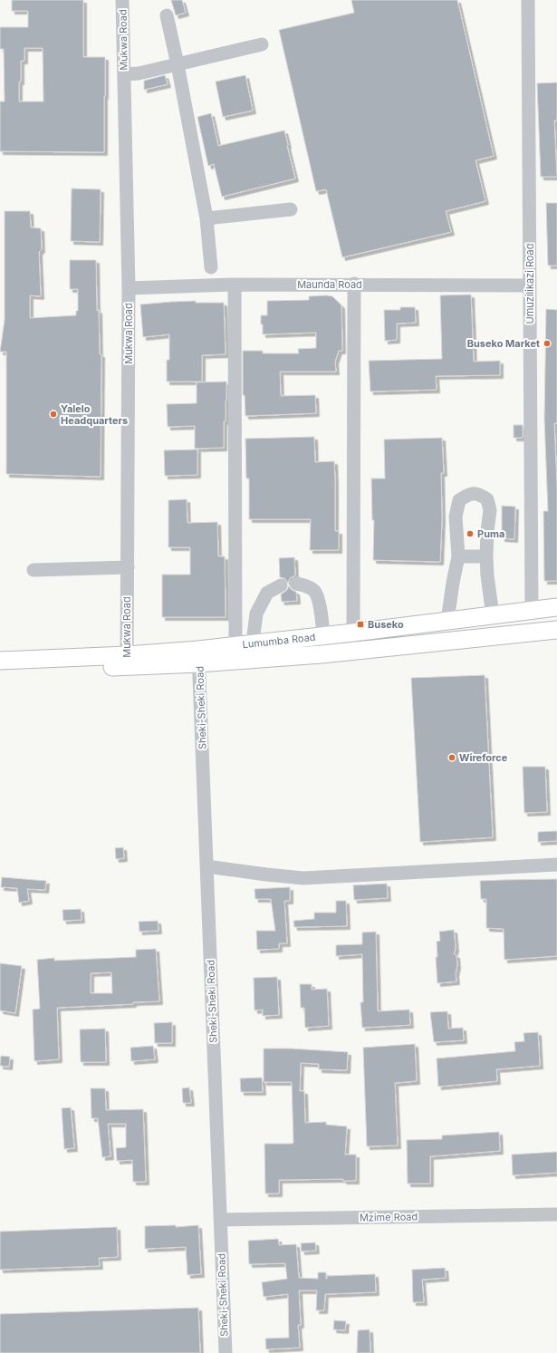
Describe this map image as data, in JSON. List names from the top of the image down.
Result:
{
  "streets": {
    "main road": ["Lumumba Road"],
    "street": [
      "Mukwa Road",
      "Umuzilikazi Road",
      "Maunda Road",
      "Sheki-Sheki Road",
      "Mzime Road"
    ]
  },
  "crossings": [
    ["Mukwa Road", "Maunda Road"],
    ["Mukwa Road", "Lumumba Road"],
    ["Umuzilikazi Road", "Maunda Road"],
    ["Umuzilikazi Road", "Lumumba Road"],
    ["Lumumba Road", "Sheki-Sheki Road"],
    ["Sheki-Sheki Road", "Mzime Road"]
  ],
  "places": {
    "other": [
      "Buseko Market",
      "Yalelo Headquarters",
      "Puma",
      "Wireforce"
    ],
    "transit": ["Buseko"]
  }
}
